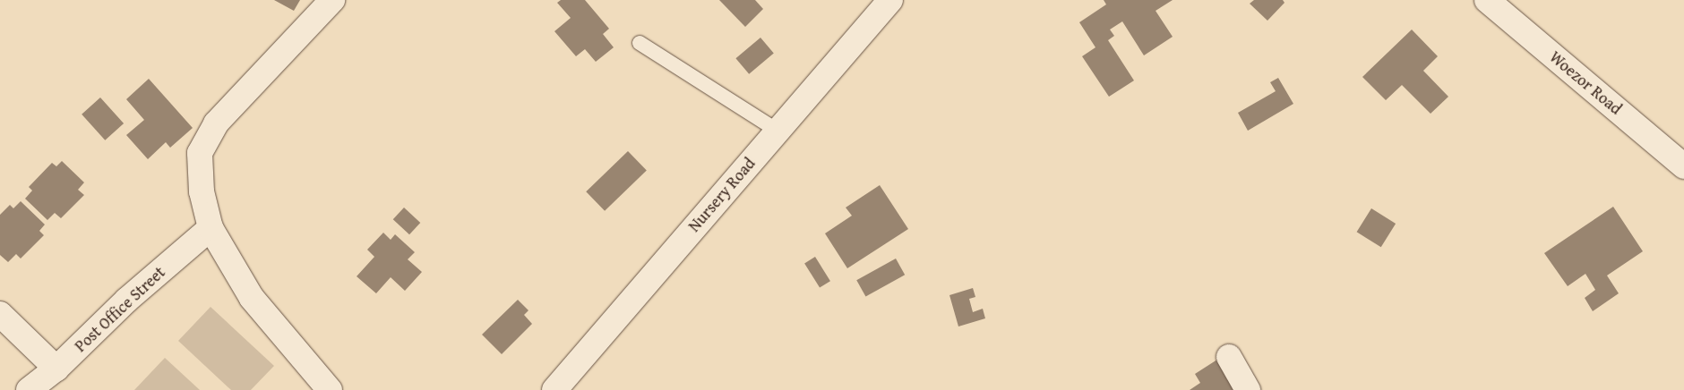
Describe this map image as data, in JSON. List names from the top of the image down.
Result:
{
  "streets": {
    "street": ["Woezor Road", "Nursery Road", "Post Office Street"]
  }
}
